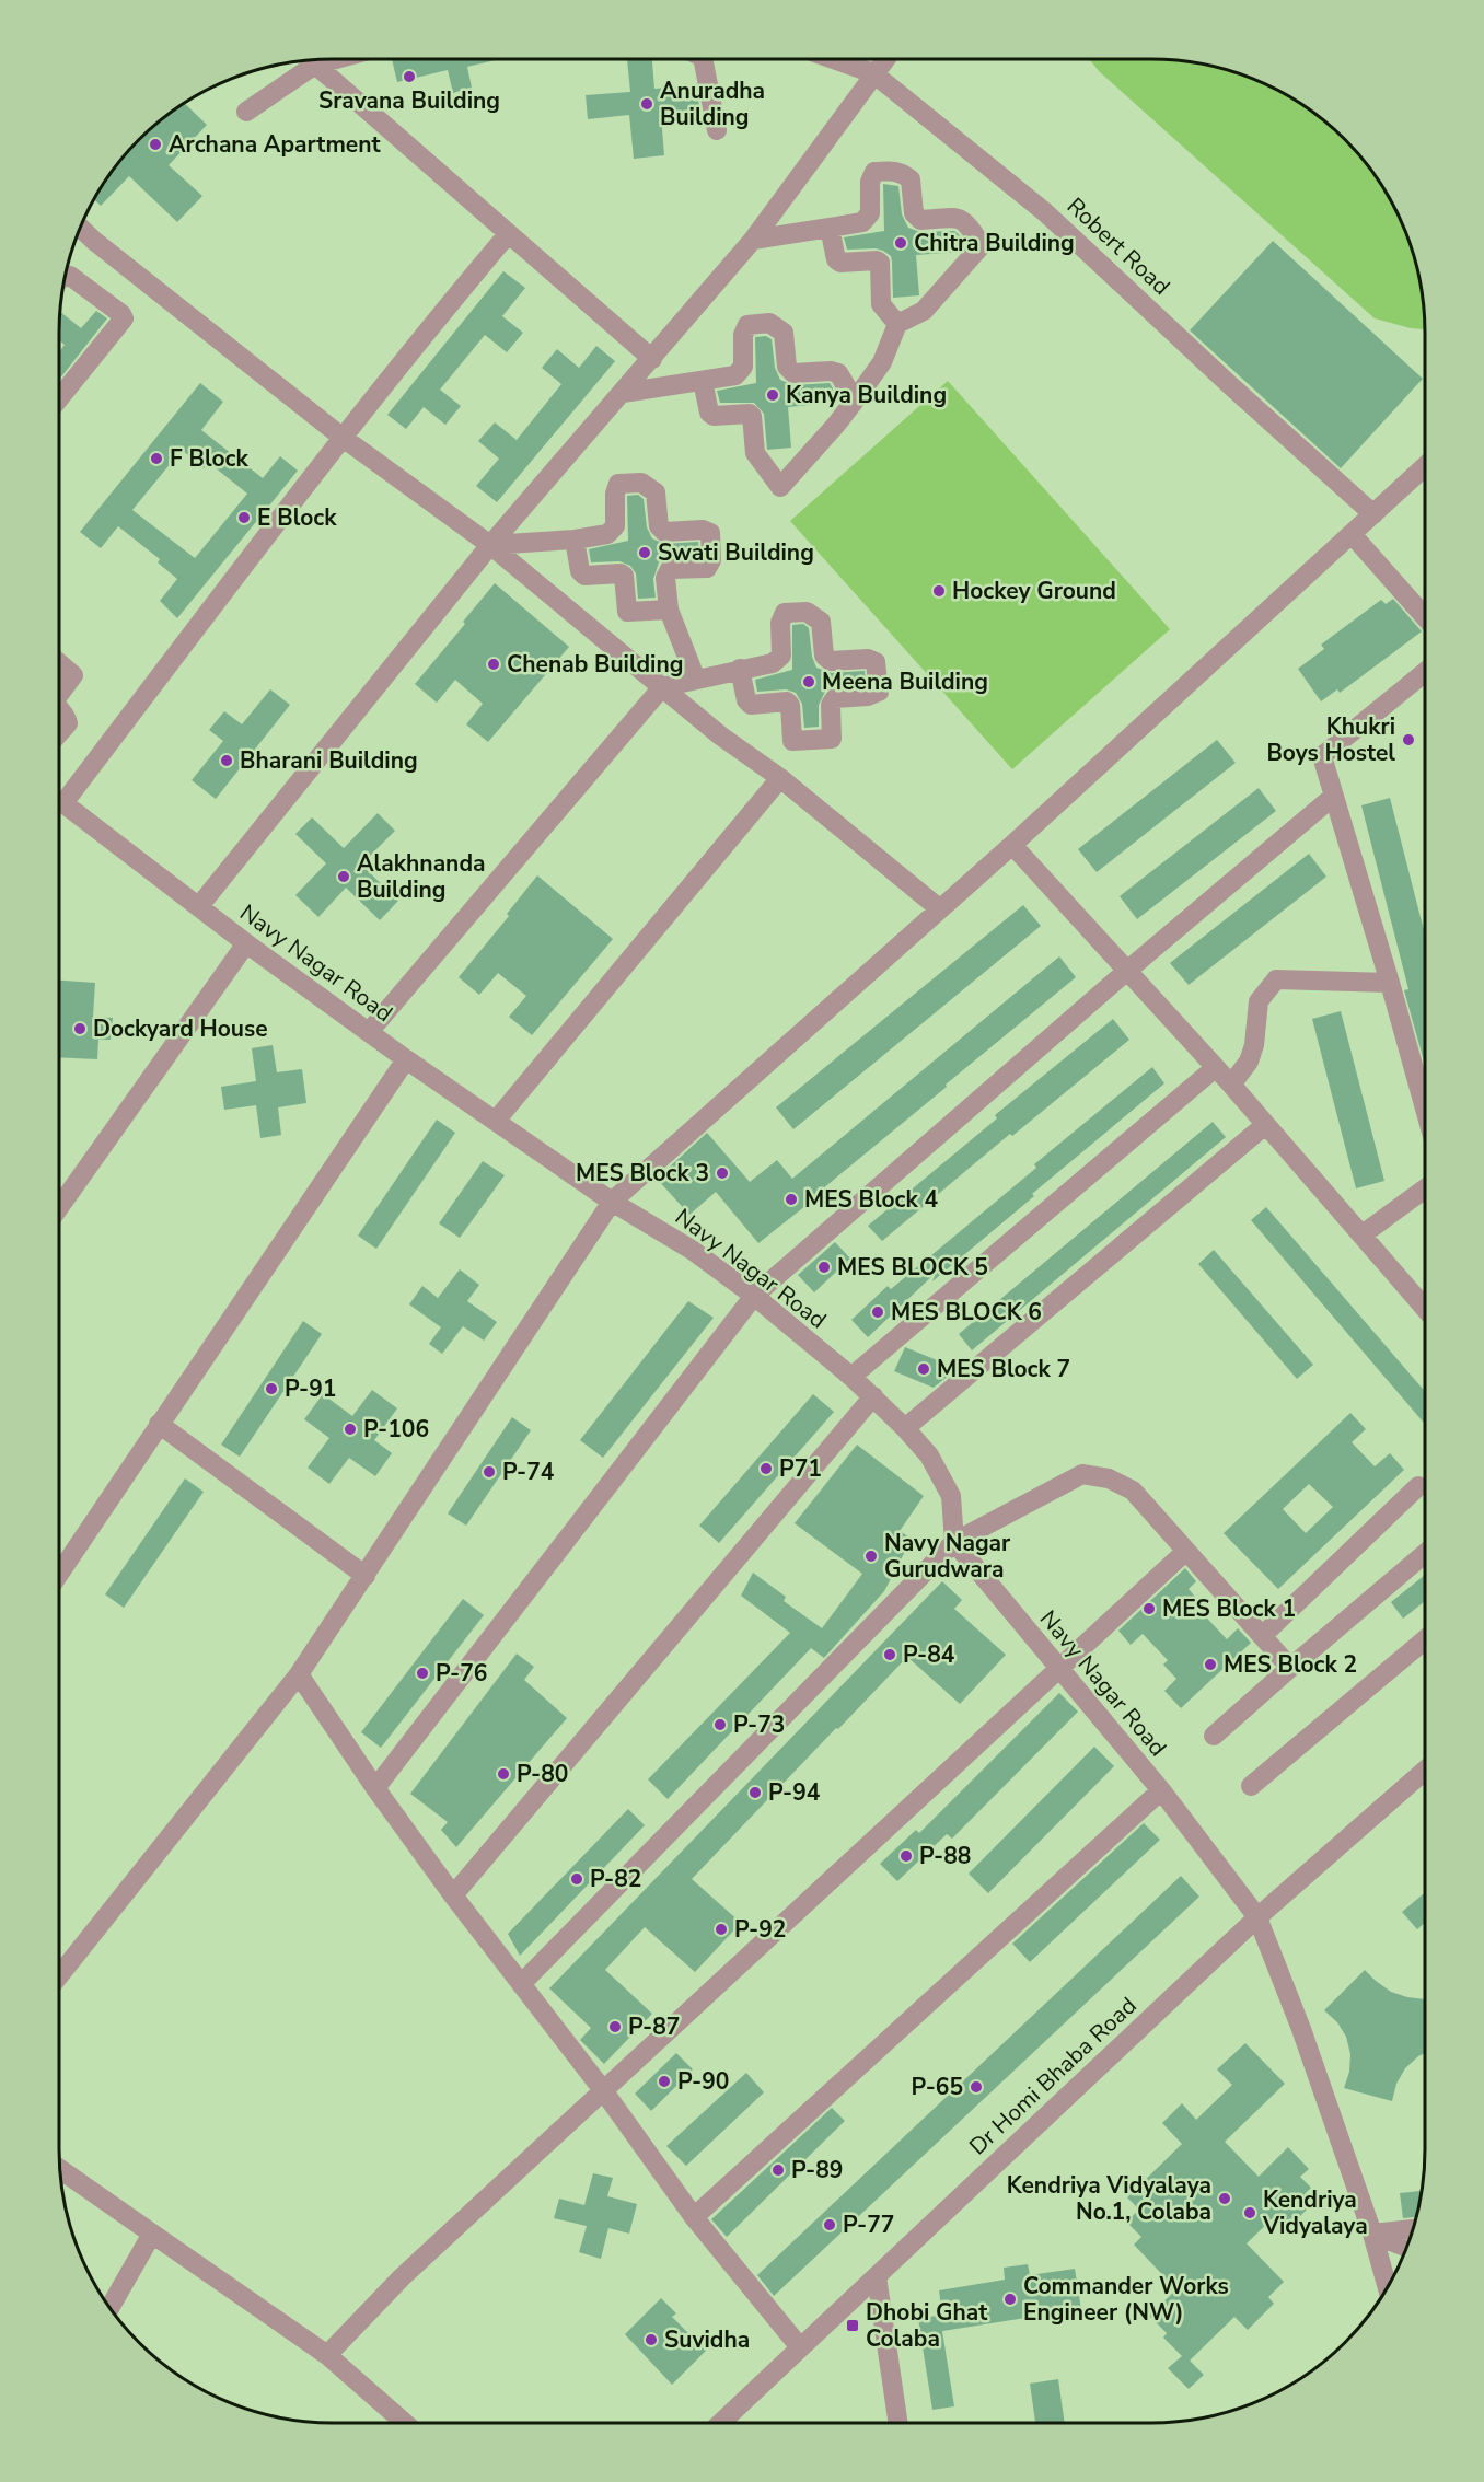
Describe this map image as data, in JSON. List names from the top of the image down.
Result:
{
  "streets": {
    "street": ["Robert Road", "Navy Nagar Road", "Dr Homi Bhaba Road"]
  },
  "crossings": [
    ["Navy Nagar Road", "Dr Homi Bhaba Road"]
  ],
  "places": {
    "other": [
      "Sravana Building",
      "Anuradha Building",
      "Archana Apartment",
      "Chitra Building",
      "Kanya Building",
      "F Block",
      "E Block",
      "Swati Building",
      "Hockey Ground",
      "Chenab Building",
      "Meena Building",
      "Khukri Boys Hostel",
      "Bharani Building",
      "Alakhnanda Building",
      "Dockyard House",
      "MES Block 3",
      "MES Block 4",
      "MES BLOCK 5",
      "MES BLOCK 6",
      "MES Block 7",
      "P-91",
      "P-106",
      "P71",
      "P-74",
      "Navy Nagar Gurudwara",
      "MES Block 1",
      "P-84",
      "MES Block 2",
      "P-76",
      "P-73",
      "P-80",
      "P-94",
      "P-88",
      "P-82",
      "P-92",
      "P-87",
      "P-90",
      "P-65",
      "P-89",
      "Kendriya Vidyalaya No.1, Colaba",
      "Kendriya Vidyalaya",
      "P-77",
      "Commander Works Engineer (NW)",
      "Suvidha"
    ],
    "transit": ["Dhobi Ghat Colaba"]
  }
}
